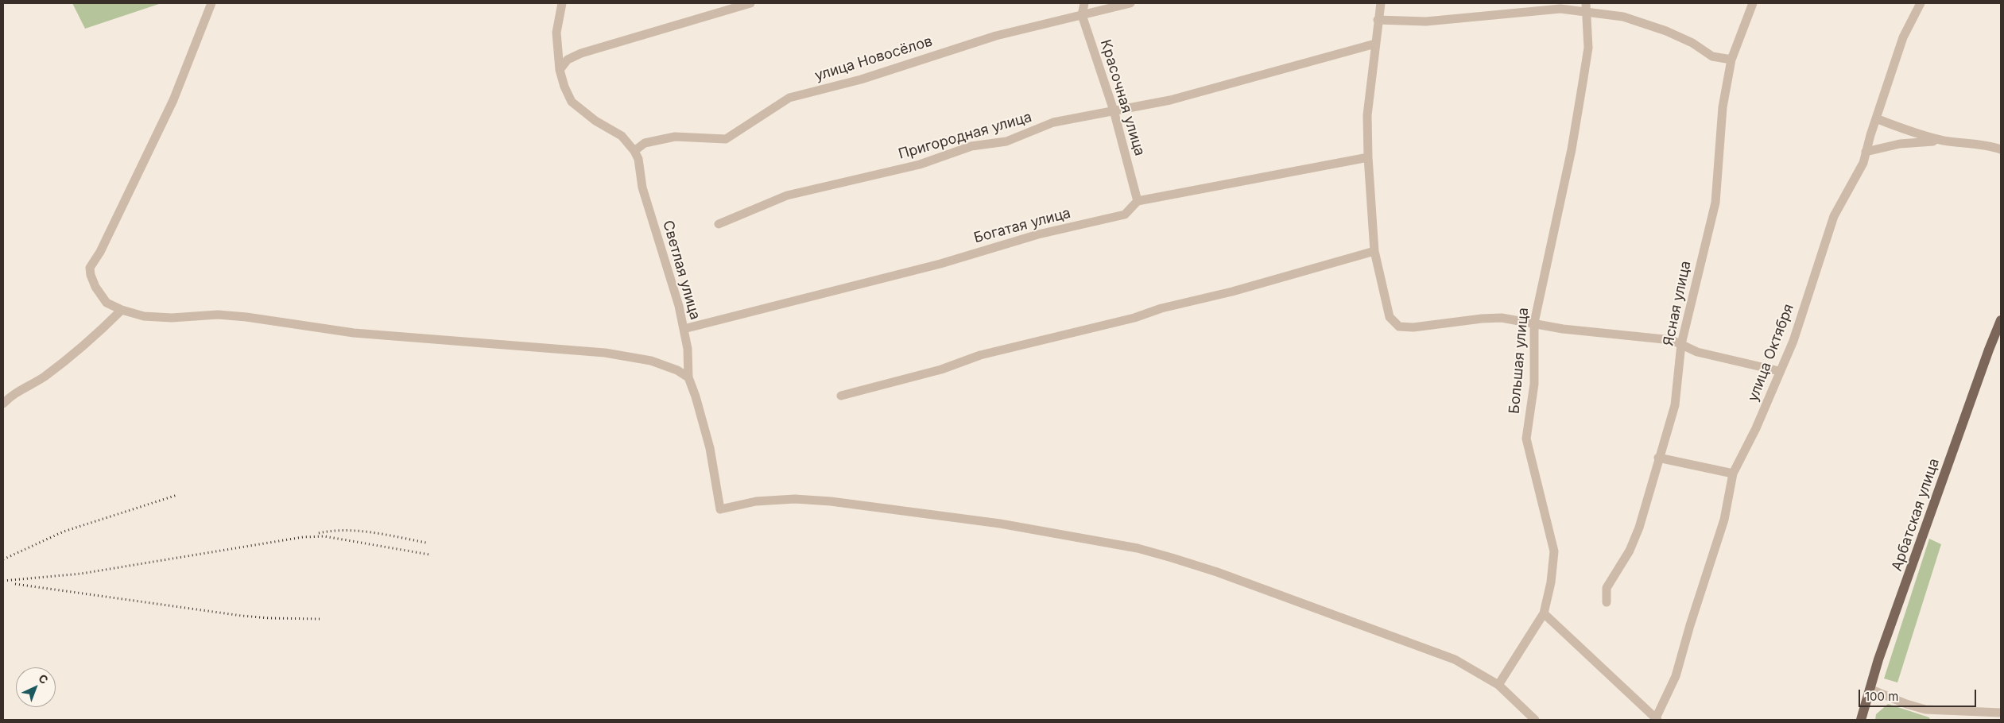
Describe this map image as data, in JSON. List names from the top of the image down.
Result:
{
  "streets": {
    "main road": ["Арбатская улица"],
    "street": [
      "улица Новосёлов",
      "Красочная улица",
      "Пригородная улица",
      "Богатая улица",
      "Светлая улица",
      "Ясная улица",
      "улица Октября",
      "Большая улица"
    ]
  },
  "crossings": [
    ["улица Новосёлов", "Красочная улица"],
    ["улица Новосёлов", "Светлая улица"],
    ["Красочная улица", "Пригородная улица"],
    ["Красочная улица", "Богатая улица"],
    ["Богатая улица", "Светлая улица"],
    ["Светлая улица", "Большая улица"]
  ],
  "scale_bar": "100 m",
  "north": "top right"
}
